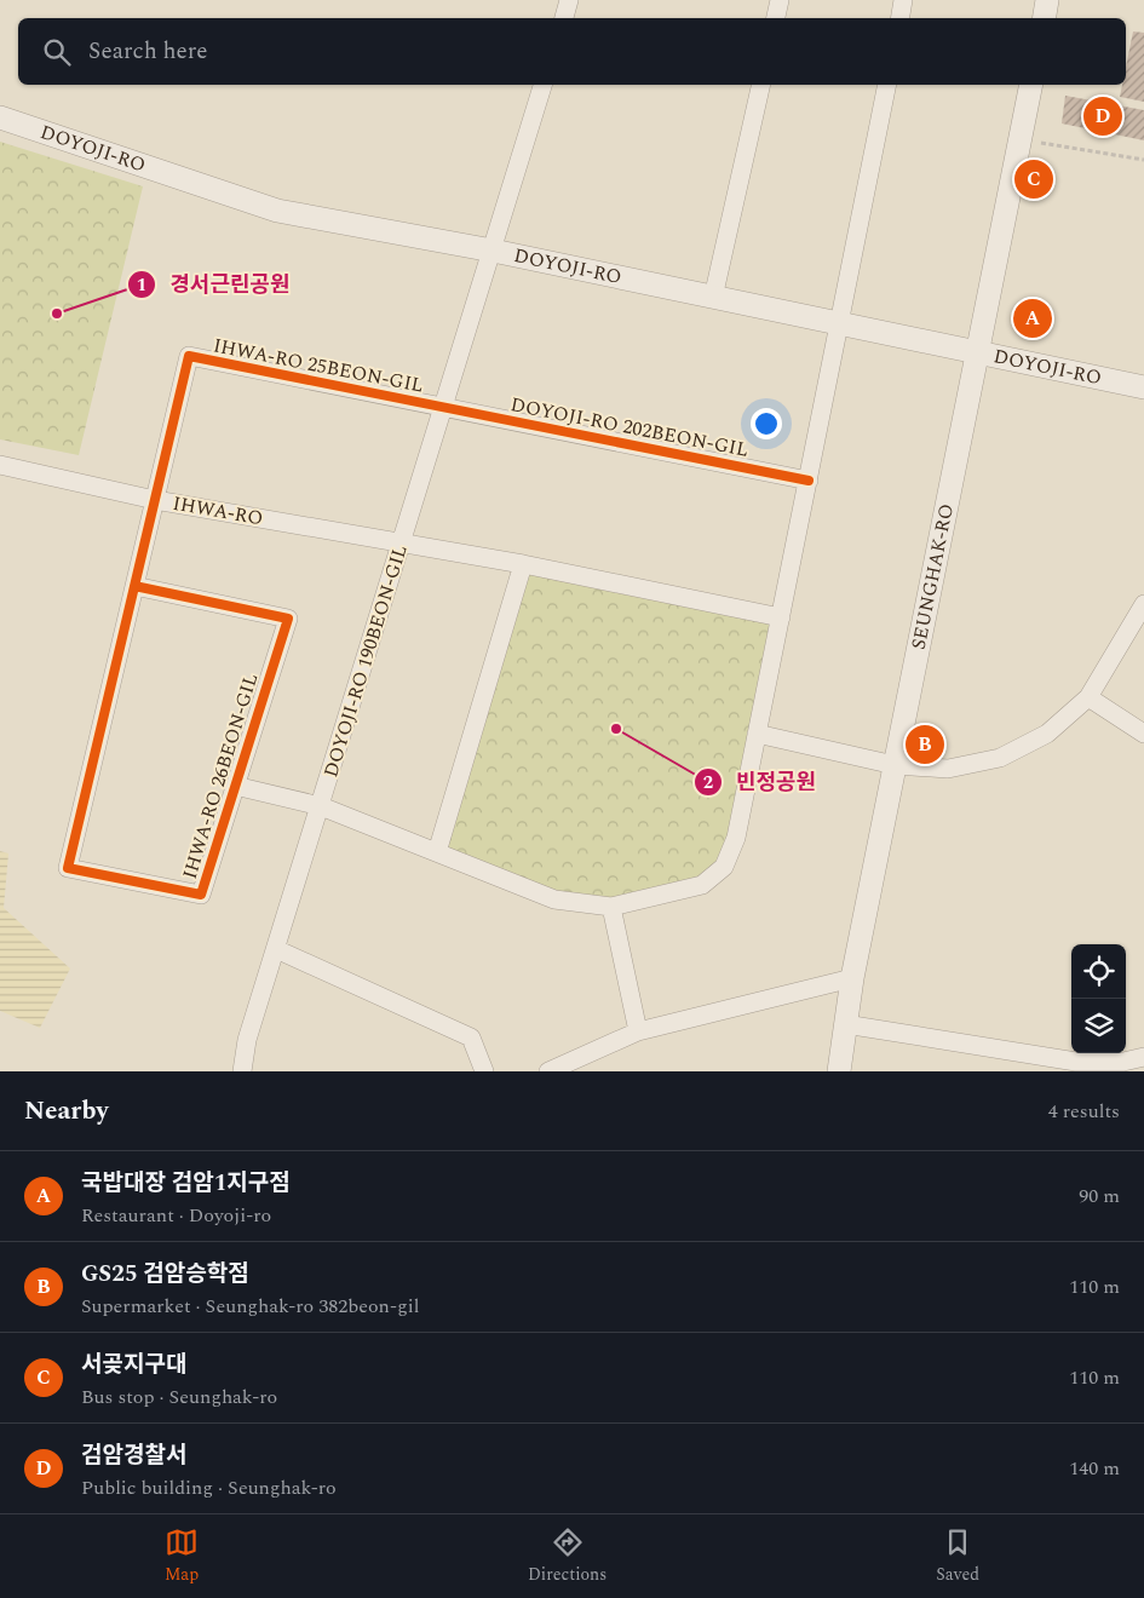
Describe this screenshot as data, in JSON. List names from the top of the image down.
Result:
{
  "streets": {
    "street": [
      "DOYOJI-RO",
      "IHWA-RO 25BEON-GIL",
      "DOYOJI-RO 202BEON-GIL",
      "IHWA-RO",
      "SEUNGHAK-RO",
      "DOYOJI-RO 190BEON-GIL",
      "IHWA-RO 26BEON-GIL"
    ]
  },
  "crossings": [
    ["DOYOJI-RO", "SEUNGHAK-RO"],
    ["DOYOJI-RO", "DOYOJI-RO 190BEON-GIL"],
    ["IHWA-RO 25BEON-GIL", "DOYOJI-RO 202BEON-GIL"],
    ["IHWA-RO 25BEON-GIL", "IHWA-RO"],
    ["IHWA-RO 25BEON-GIL", "DOYOJI-RO 190BEON-GIL"],
    ["IHWA-RO 25BEON-GIL", "IHWA-RO 26BEON-GIL"],
    ["DOYOJI-RO 202BEON-GIL", "DOYOJI-RO 190BEON-GIL"],
    ["IHWA-RO", "DOYOJI-RO 190BEON-GIL"],
    ["IHWA-RO", "IHWA-RO 26BEON-GIL"]
  ],
  "places": ["경서근린공원", "빈정공원"],
  "page": {
    "search": "Search here",
    "pins": [
      "D",
      "C",
      "A",
      "B"
    ],
    "heading": ["Nearby", "4 results"],
    "list": [
      {
        "mark": "A",
        "name": "국밥대장 검암1지구점",
        "note": "Restaurant · Doyoji-ro",
        "value": "90 m"
      },
      {
        "mark": "B",
        "name": "GS25 검암승학점",
        "note": "Supermarket · Seunghak-ro 382beon-gil",
        "value": "110 m"
      },
      {
        "mark": "C",
        "name": "서곶지구대",
        "note": "Bus stop · Seunghak-ro",
        "value": "110 m"
      },
      {
        "mark": "D",
        "name": "검암경찰서",
        "note": "Public building · Seunghak-ro",
        "value": "140 m"
      }
    ],
    "nav": ["Map", "Directions", "Saved"]
  }
}
